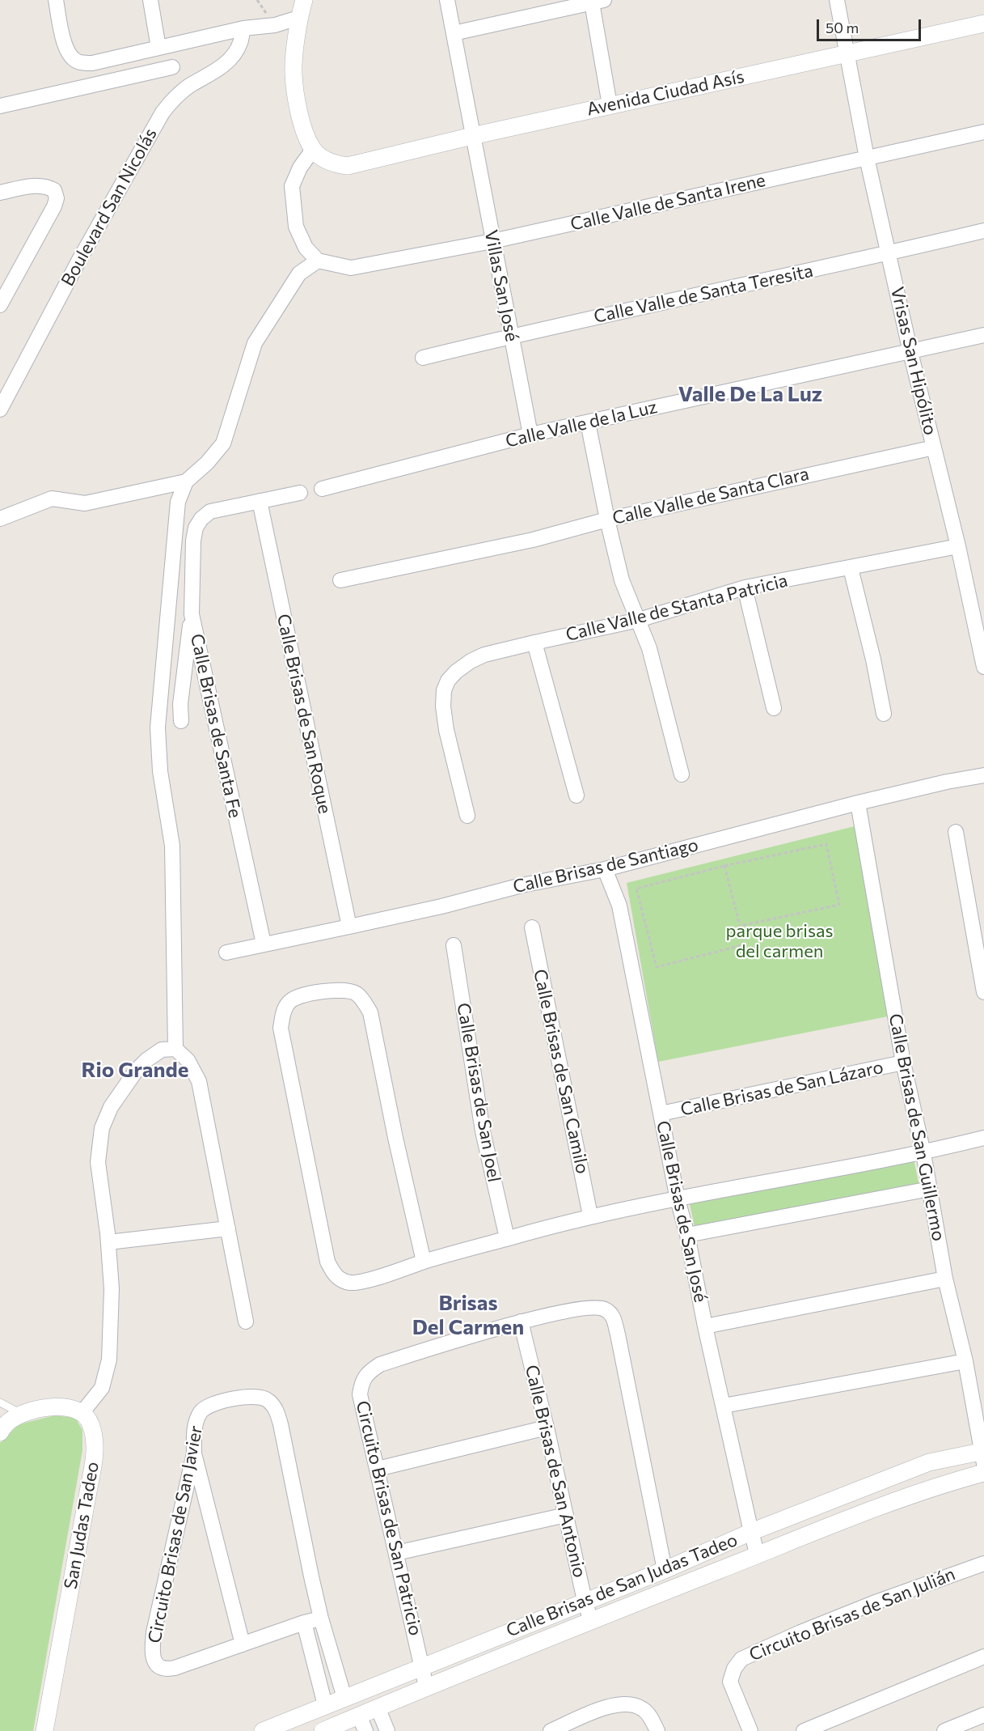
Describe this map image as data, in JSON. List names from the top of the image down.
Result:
{
  "streets": {
    "street": [
      "Avenida Ciudad Asís",
      "Calle Valle de Santa Irene",
      "Boulevard San Nicolás",
      "Villas San José",
      "Calle Valle de Santa Teresita",
      "Vrisas San Hipólito",
      "Calle Valle de la Luz",
      "Calle Valle de Santa Clara",
      "Calle Valle de Stanta Patricia",
      "Calle Brisas de San Roque",
      "Calle Brisas de Santa Fe",
      "Calle Brisas de Santiago",
      "Calle Brisas de San Camilo",
      "Calle Brisas de San Lázaro",
      "Calle Brisas de San Joel",
      "Calle Brisas de San Guillermo",
      "Calle Brisas de San José",
      "Calle Brisas de San Antonio",
      "Circuito Brisas de San Patricio",
      "San Judas Tadeo",
      "Circuito Brisas de San Javier",
      "Calle Brisas de San Judas Tadeo",
      "Circuito Brisas de San Julián"
    ]
  },
  "crossings": [
    ["Avenida Ciudad Asís", "Villas San José"],
    ["Avenida Ciudad Asís", "Vrisas San Hipólito"],
    ["Calle Valle de Santa Irene", "Villas San José"],
    ["Calle Valle de Santa Irene", "Vrisas San Hipólito"],
    ["Villas San José", "Calle Valle de Santa Teresita"],
    ["Villas San José", "Calle Valle de la Luz"],
    ["Calle Valle de Santa Teresita", "Vrisas San Hipólito"],
    ["Vrisas San Hipólito", "Calle Valle de la Luz"],
    ["Vrisas San Hipólito", "Calle Valle de Santa Clara"],
    ["Vrisas San Hipólito", "Calle Valle de Stanta Patricia"],
    ["Calle Brisas de San Roque", "Calle Brisas de Santa Fe"],
    ["Calle Brisas de San Roque", "Calle Brisas de Santiago"],
    ["Calle Brisas de Santa Fe", "Calle Brisas de Santiago"],
    ["Calle Brisas de Santiago", "Calle Brisas de San Guillermo"],
    ["Calle Brisas de Santiago", "Calle Brisas de San José"],
    ["Calle Brisas de San Lázaro", "Calle Brisas de San Guillermo"],
    ["Calle Brisas de San Lázaro", "Calle Brisas de San José"],
    ["Calle Brisas de San Guillermo", "Calle Brisas de San Judas Tadeo"],
    ["Calle Brisas de San José", "Calle Brisas de San Judas Tadeo"],
    ["Calle Brisas de San Antonio", "Circuito Brisas de San Patricio"],
    ["Calle Brisas de San Antonio", "Calle Brisas de San Judas Tadeo"],
    ["Circuito Brisas de San Patricio", "Calle Brisas de San Judas Tadeo"],
    ["Circuito Brisas de San Javier", "Calle Brisas de San Judas Tadeo"]
  ],
  "districts": ["Valle De La Luz", "Rio Grande", "Brisas Del Carmen"],
  "parks": ["parque brisas del carmen"],
  "scale_bar": "50 m"
}
